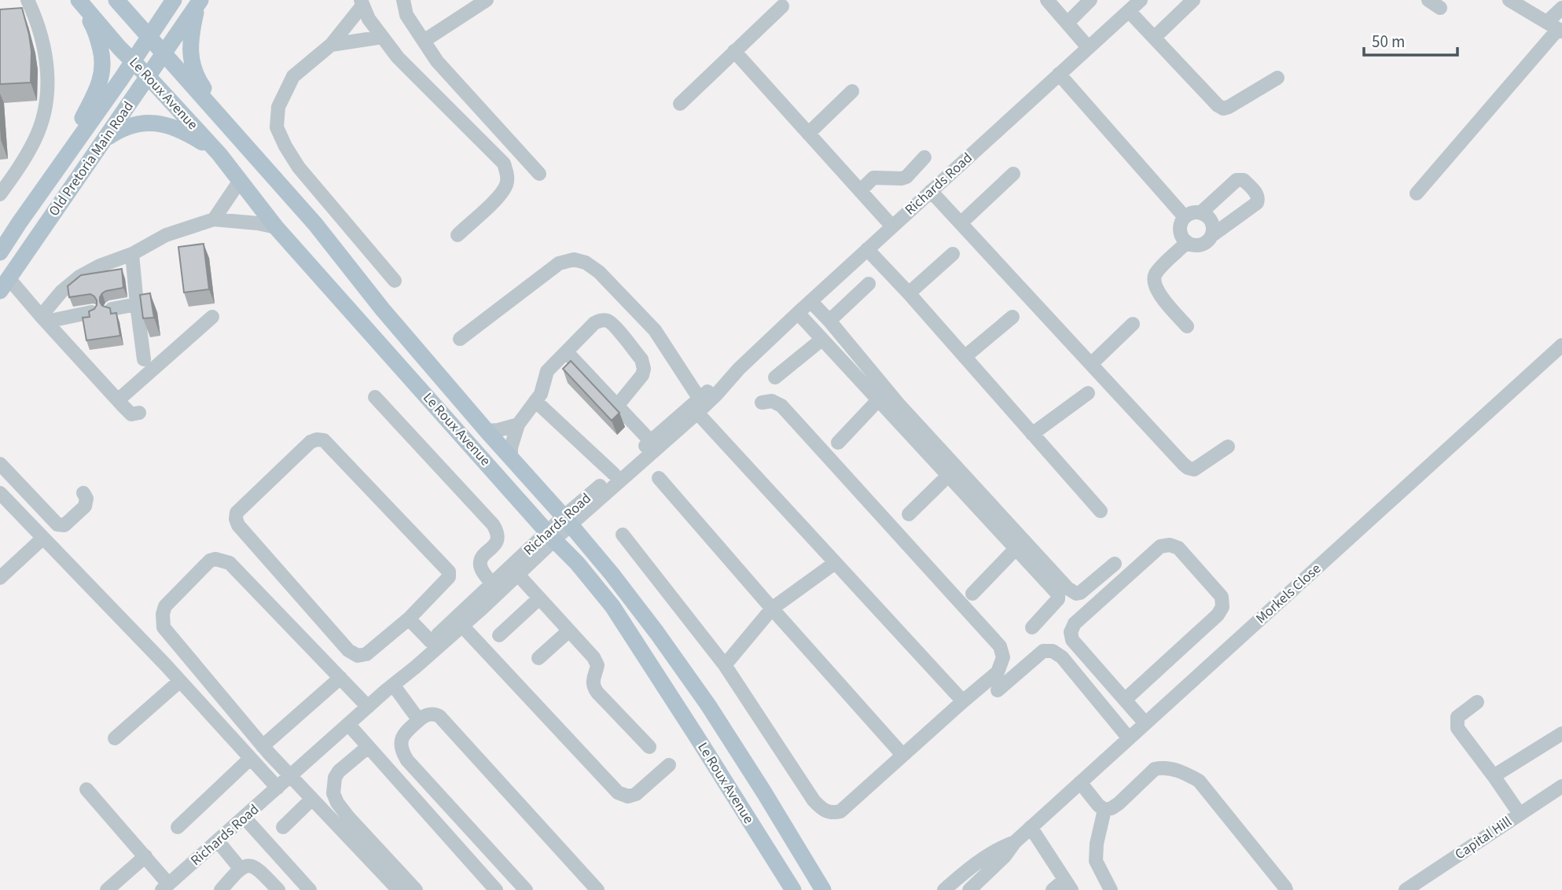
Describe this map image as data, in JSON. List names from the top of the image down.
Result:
{
  "streets": {
    "main road": ["Le Roux Avenue", "Old Pretoria Main Road"],
    "street": ["Richards Road", "Morkels Close", "Capital Hill"]
  },
  "crossings": [
    ["Le Roux Avenue", "Old Pretoria Main Road"],
    ["Le Roux Avenue", "Richards Road"]
  ],
  "scale_bar": "50 m"
}
